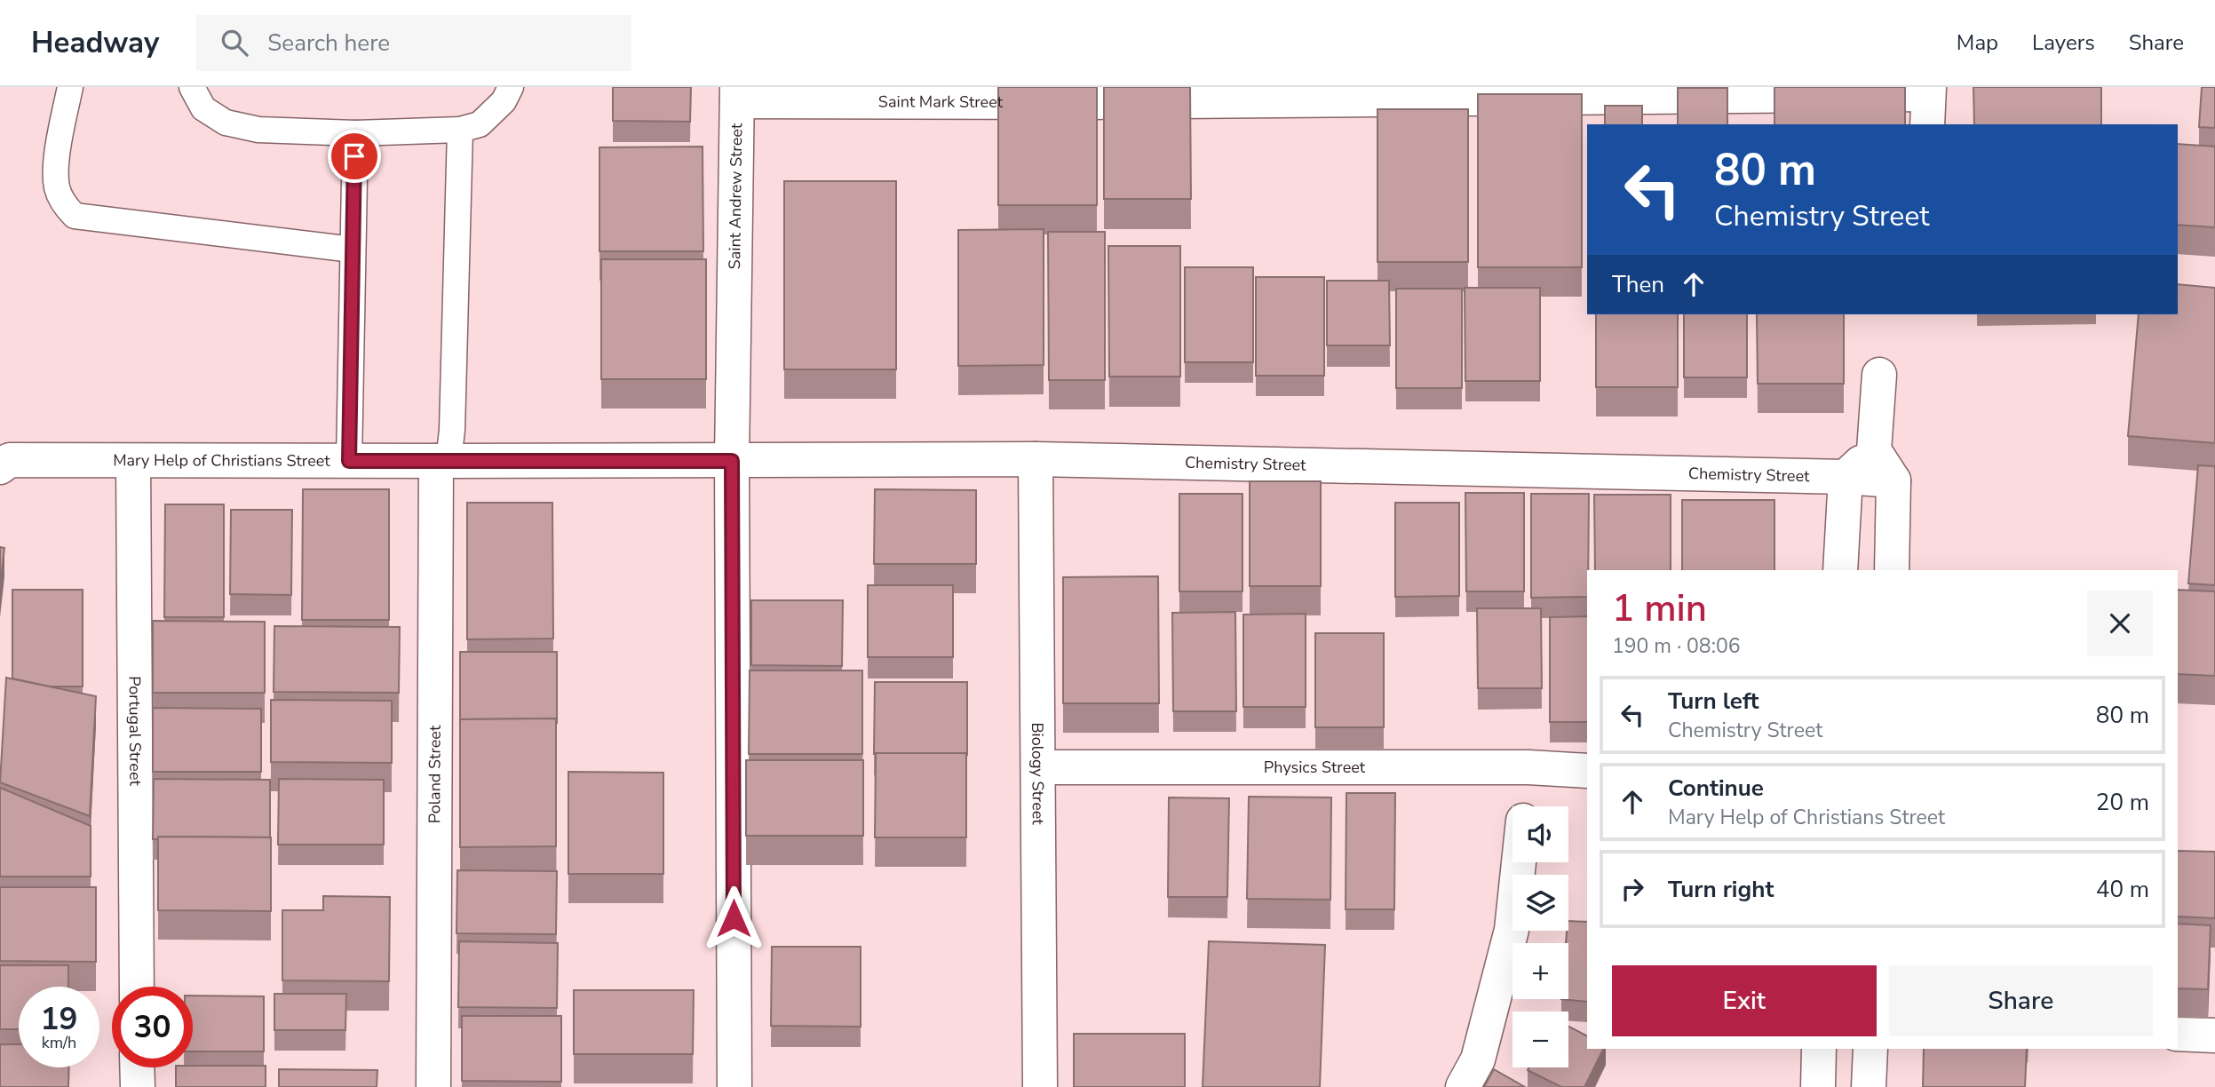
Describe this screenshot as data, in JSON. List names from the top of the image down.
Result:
{
  "streets": {
    "street": [
      "Saint Mark Street",
      "Saint Andrew Street",
      "Mary Help of Christians Street",
      "Chemistry Street",
      "Portugal Street",
      "Physics Street",
      "Biology Street",
      "Poland Street"
    ]
  },
  "crossings": [
    ["Saint Mark Street", "Saint Andrew Street"],
    ["Saint Andrew Street", "Chemistry Street"],
    ["Mary Help of Christians Street", "Chemistry Street"],
    ["Mary Help of Christians Street", "Portugal Street"],
    ["Mary Help of Christians Street", "Poland Street"],
    ["Chemistry Street", "Biology Street"],
    ["Physics Street", "Biology Street"]
  ],
  "page": {
    "header": "Headway",
    "search": "Search here",
    "nav": ["Map", "Layers", "Share"],
    "turn": ["80 m", "Chemistry Street"],
    "then": "Then",
    "heading": ["1 min", "190 m · 08:06"],
    "list": [
      {
        "name": "Turn left",
        "note": "Chemistry Street",
        "value": "80 m"
      },
      {
        "name": "Continue",
        "note": "Mary Help of Christians Street",
        "value": "20 m"
      },
      {
        "name": "Turn right",
        "value": "40 m"
      }
    ],
    "map_buttons": ["+", "−"],
    "buttons": ["Exit", "Share"],
    "speed": "19 km/h",
    "limit": "30"
  }
}
